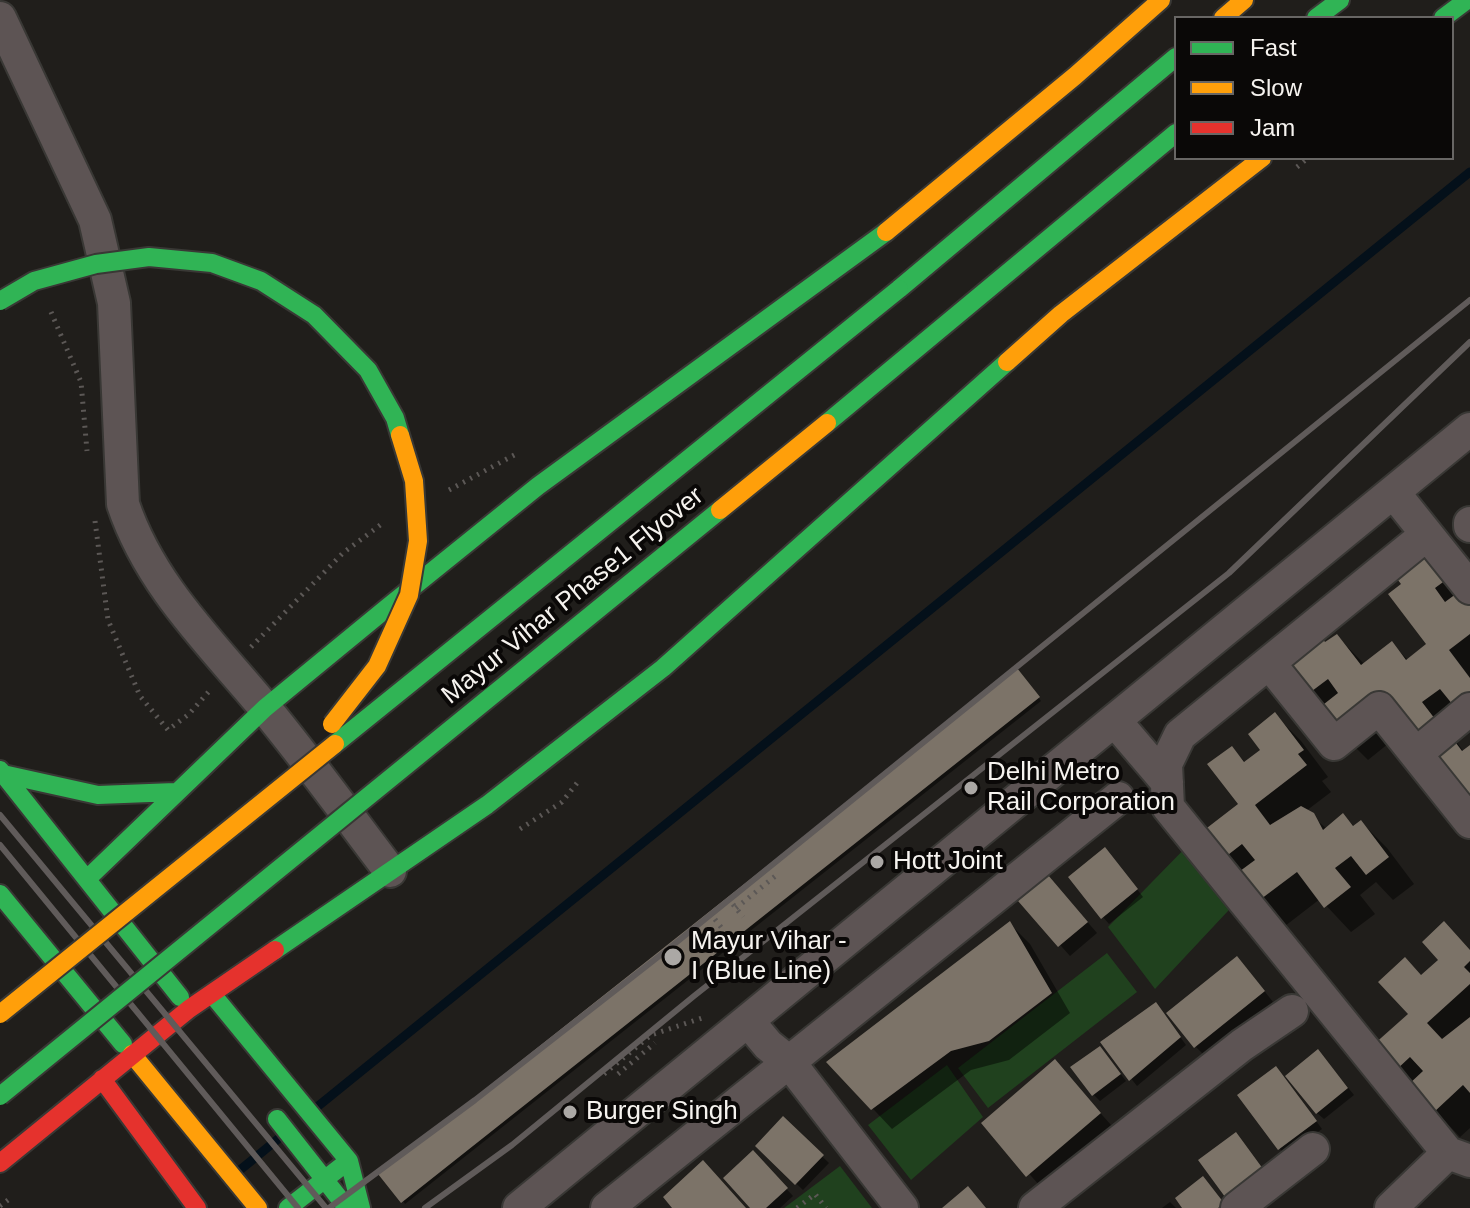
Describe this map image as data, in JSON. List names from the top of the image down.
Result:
{
  "streets": {
    "main road": ["Mayur Vihar Phase1 Flyover"]
  },
  "places": [
    "Delhi Metro Rail Corporation",
    "Hott Joint",
    "Mayur Vihar - I (Blue Line)",
    "Burger Singh"
  ],
  "legend": ["Fast", "Slow", "Jam"]
}
